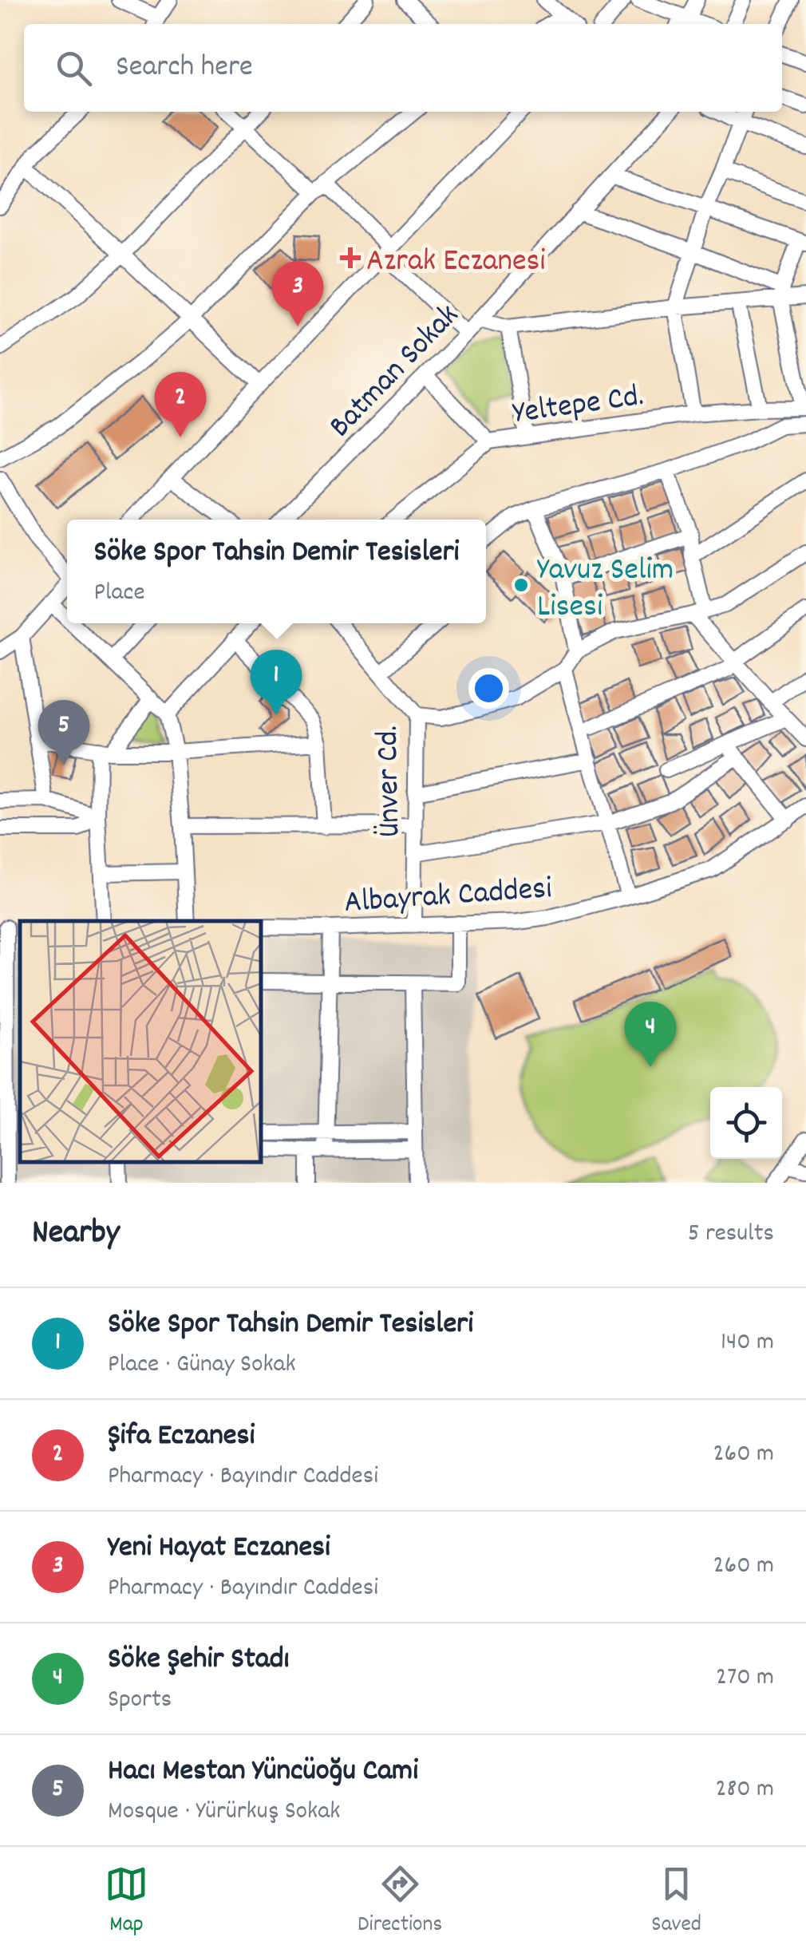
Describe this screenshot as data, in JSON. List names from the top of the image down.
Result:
{
  "streets": {
    "street": [
      "Batman Sokak",
      "Yeltepe Cd.",
      "Ünver Cd.",
      "Albayrak Caddesi"
    ]
  },
  "crossings": [
    ["Ünver Cd.", "Albayrak Caddesi"]
  ],
  "places": {
    "health": ["Azrak Eczanesi"],
    "other": ["Yavuz Selim Lisesi"]
  },
  "page": {
    "search": "Search here",
    "pins": [
      "3",
      "2",
      "1",
      "5",
      "4"
    ],
    "popup": ["Söke Spor Tahsin Demir Tesisleri", "Place"],
    "heading": ["Nearby", "5 results"],
    "list": [
      {
        "mark": "1",
        "name": "Söke Spor Tahsin Demir Tesisleri",
        "note": "Place · Günay Sokak",
        "value": "140 m"
      },
      {
        "mark": "2",
        "name": "Şifa Eczanesi",
        "note": "Pharmacy · Bayındır Caddesi",
        "value": "260 m"
      },
      {
        "mark": "3",
        "name": "Yeni Hayat Eczanesi",
        "note": "Pharmacy · Bayındır Caddesi",
        "value": "260 m"
      },
      {
        "mark": "4",
        "name": "Söke Şehir Stadı",
        "note": "Sports",
        "value": "270 m"
      },
      {
        "mark": "5",
        "name": "Hacı Mestan Yüncüoğu Cami",
        "note": "Mosque · Yürürkuş Sokak",
        "value": "280 m"
      }
    ],
    "nav": ["Map", "Directions", "Saved"]
  }
}
